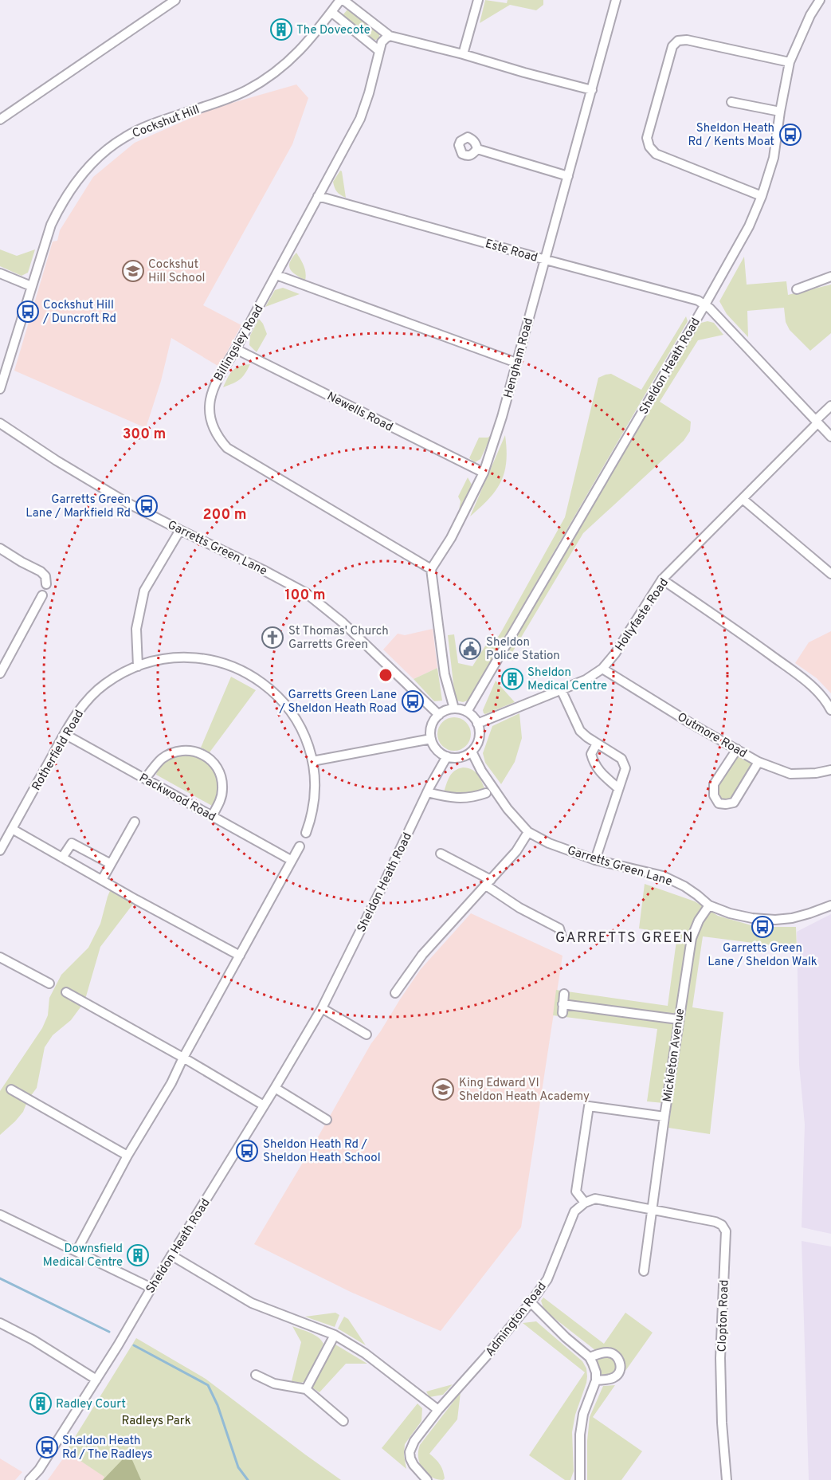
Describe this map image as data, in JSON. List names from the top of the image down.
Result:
{
  "streets": {
    "street": [
      "Cockshut Hill",
      "Este Road",
      "Billingsley Road",
      "Hengham Road",
      "Sheldon Heath Road",
      "Newells Road",
      "Garretts Green Lane",
      "Hollyfaste Road",
      "Outmore Road",
      "Rotherfield Road",
      "Packwood Road",
      "Mickleton Avenue",
      "Clopton Road",
      "Admington Road"
    ]
  },
  "crossings": [
    ["Este Road", "Billingsley Road"],
    ["Este Road", "Hengham Road"],
    ["Este Road", "Sheldon Heath Road"],
    ["Billingsley Road", "Hengham Road"],
    ["Billingsley Road", "Newells Road"],
    ["Hengham Road", "Newells Road"],
    ["Sheldon Heath Road", "Garretts Green Lane"],
    ["Sheldon Heath Road", "Hollyfaste Road"],
    ["Garretts Green Lane", "Hollyfaste Road"],
    ["Garretts Green Lane", "Mickleton Avenue"],
    ["Hollyfaste Road", "Outmore Road"],
    ["Rotherfield Road", "Packwood Road"],
    ["Mickleton Avenue", "Clopton Road"]
  ],
  "districts": ["GARRETTS GREEN"],
  "parks": ["Radleys Park"],
  "places": {
    "building": [
      "The Dovecote",
      "Sheldon Medical Centre",
      "Downsfield Medical Centre",
      "Radley Court"
    ],
    "bus stop": [
      "Sheldon Heath Rd / Kents Moat",
      "Cockshut Hill / Duncroft Rd",
      "Garretts Green Lane / Markfield Rd",
      "Garretts Green Lane / Sheldon Heath Road",
      "Garretts Green Lane / Sheldon Walk",
      "Sheldon Heath Rd / Sheldon Heath School",
      "Sheldon Heath Rd / The Radleys"
    ],
    "school or university": ["Cockshut Hill School", "King Edward VI Sheldon Heath Academy"],
    "church": ["St Thomas' Church Garretts Green"],
    "public building": ["Sheldon Police Station"]
  },
  "rings": ["300 m", "200 m", "100 m"]
}
